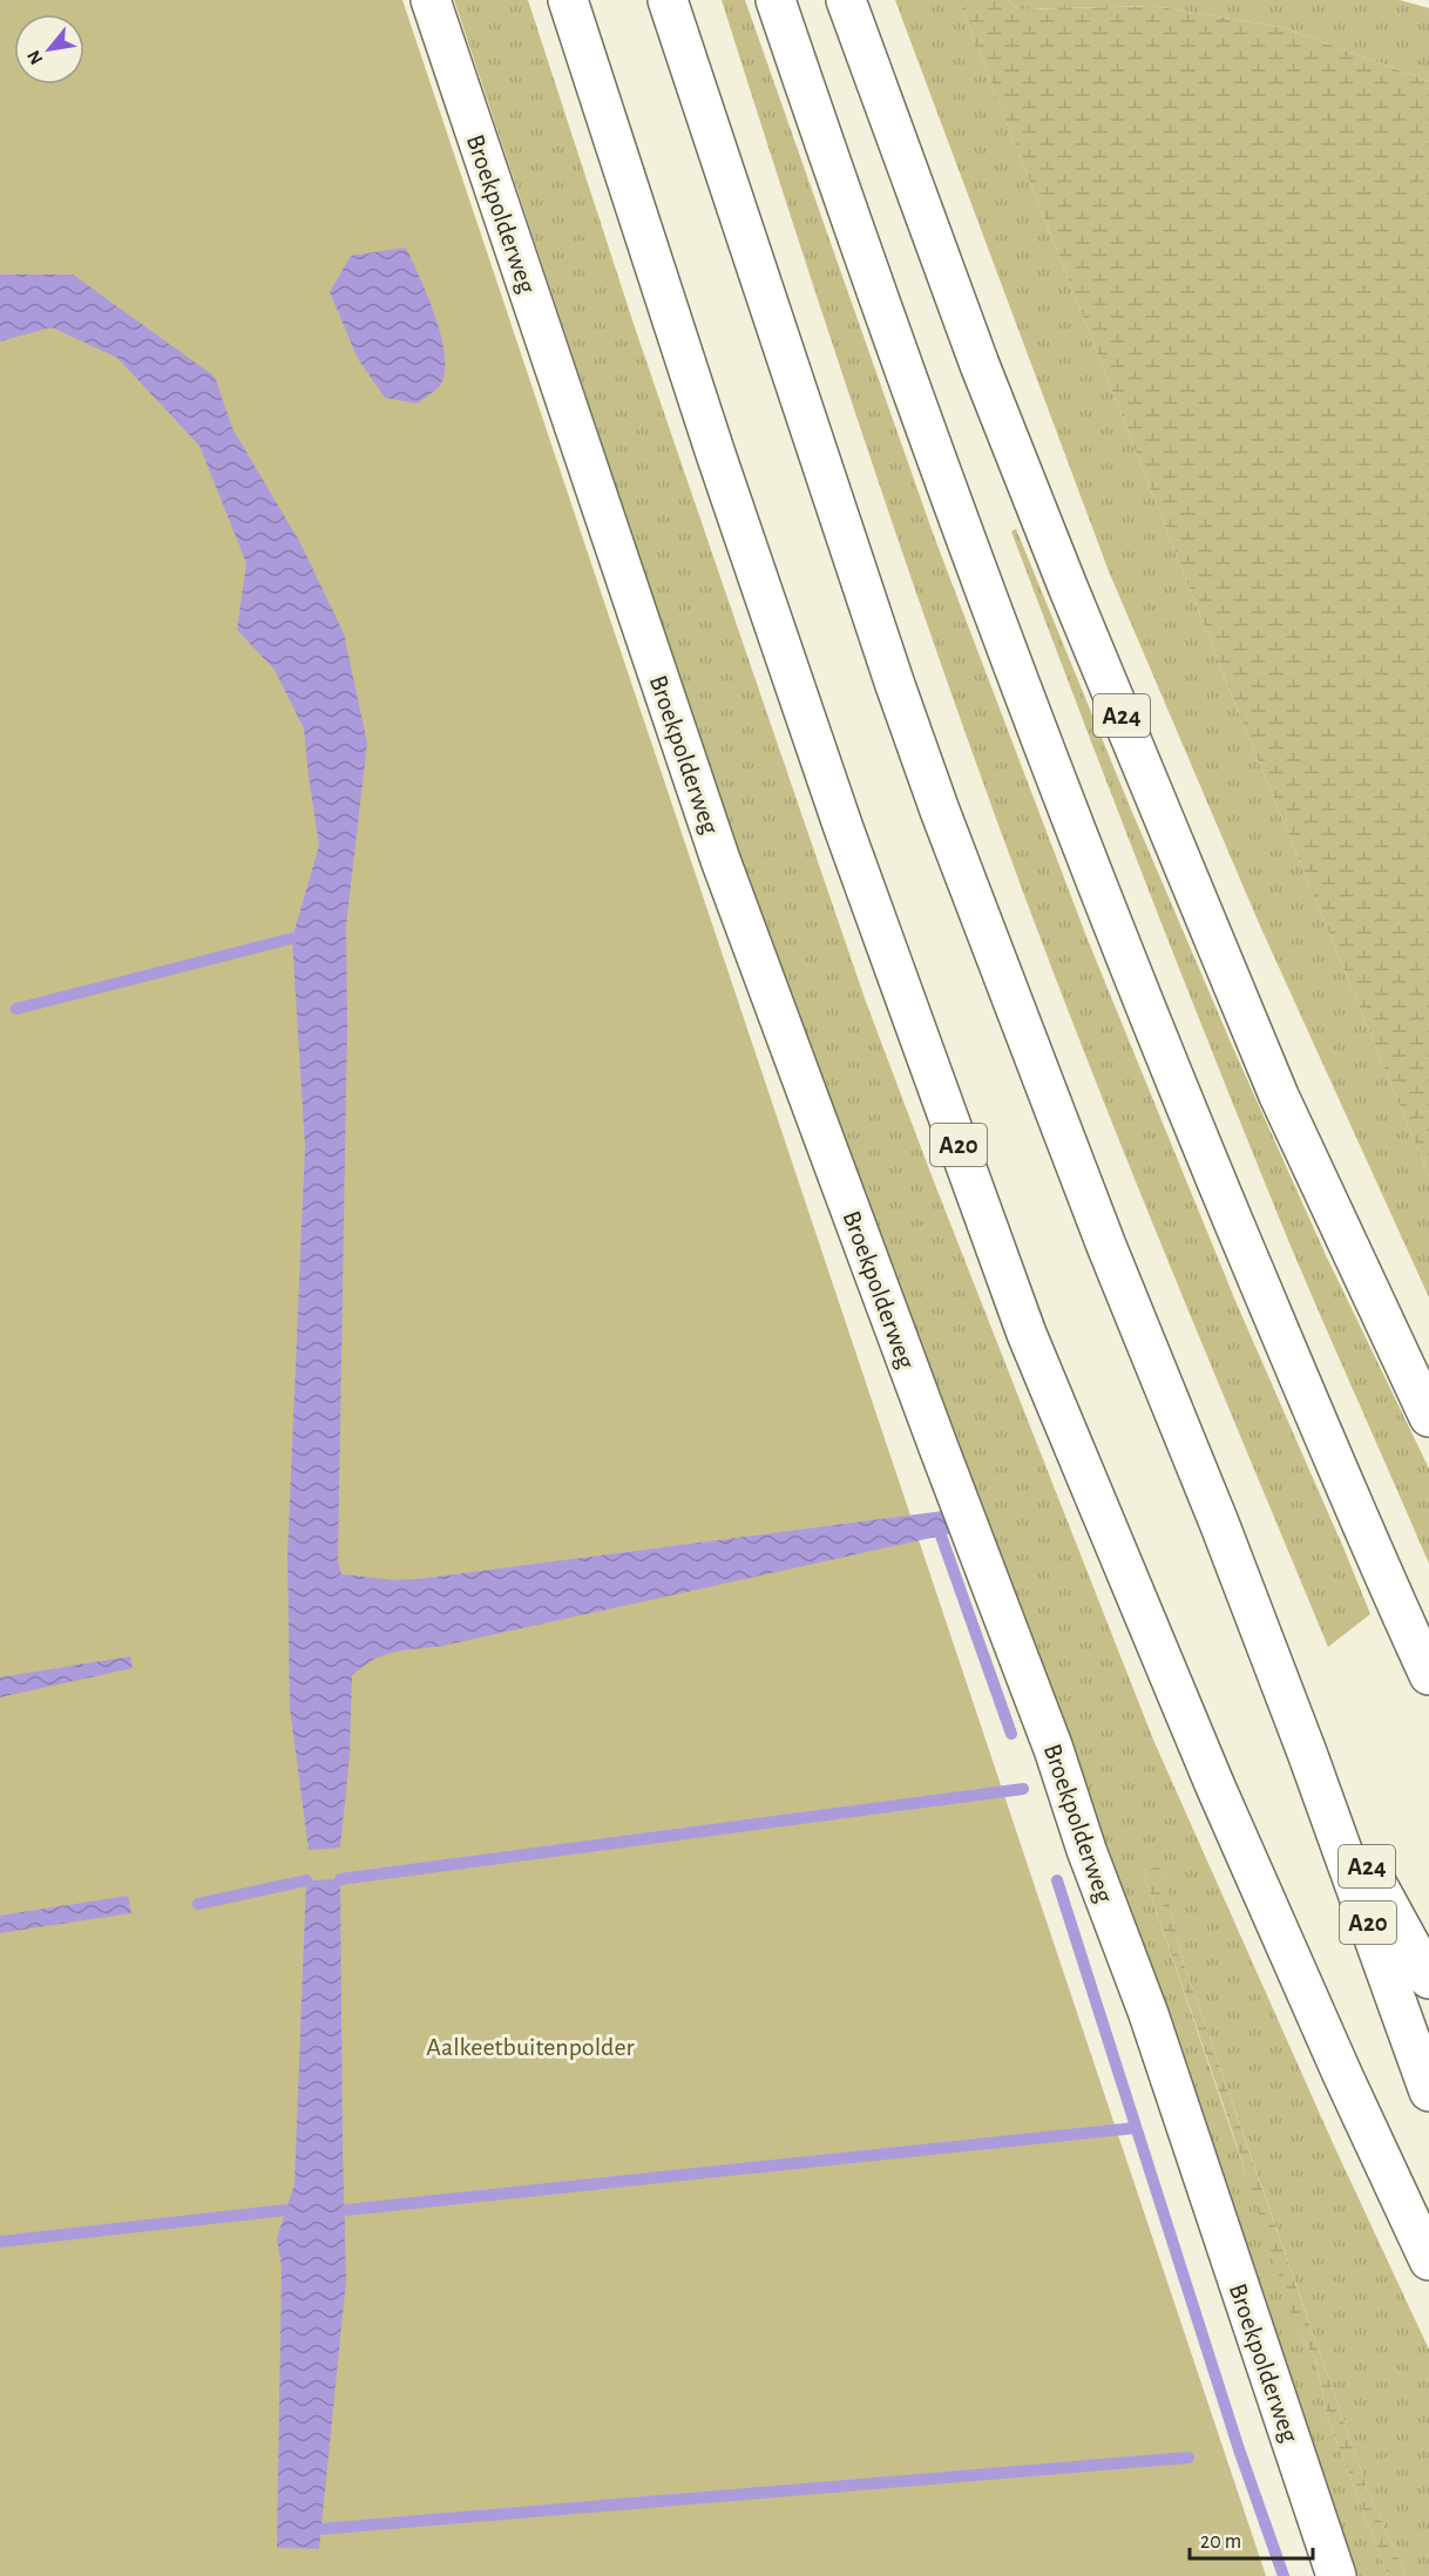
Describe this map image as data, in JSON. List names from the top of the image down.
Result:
{
  "streets": {
    "main road": ["Broekpolderweg", "A24", "A20"]
  },
  "crossings": [
    ["A24", "A20"]
  ],
  "parks": ["Aalkeetbuitenpolder"],
  "scale_bar": "20 m",
  "north": "bottom left"
}
